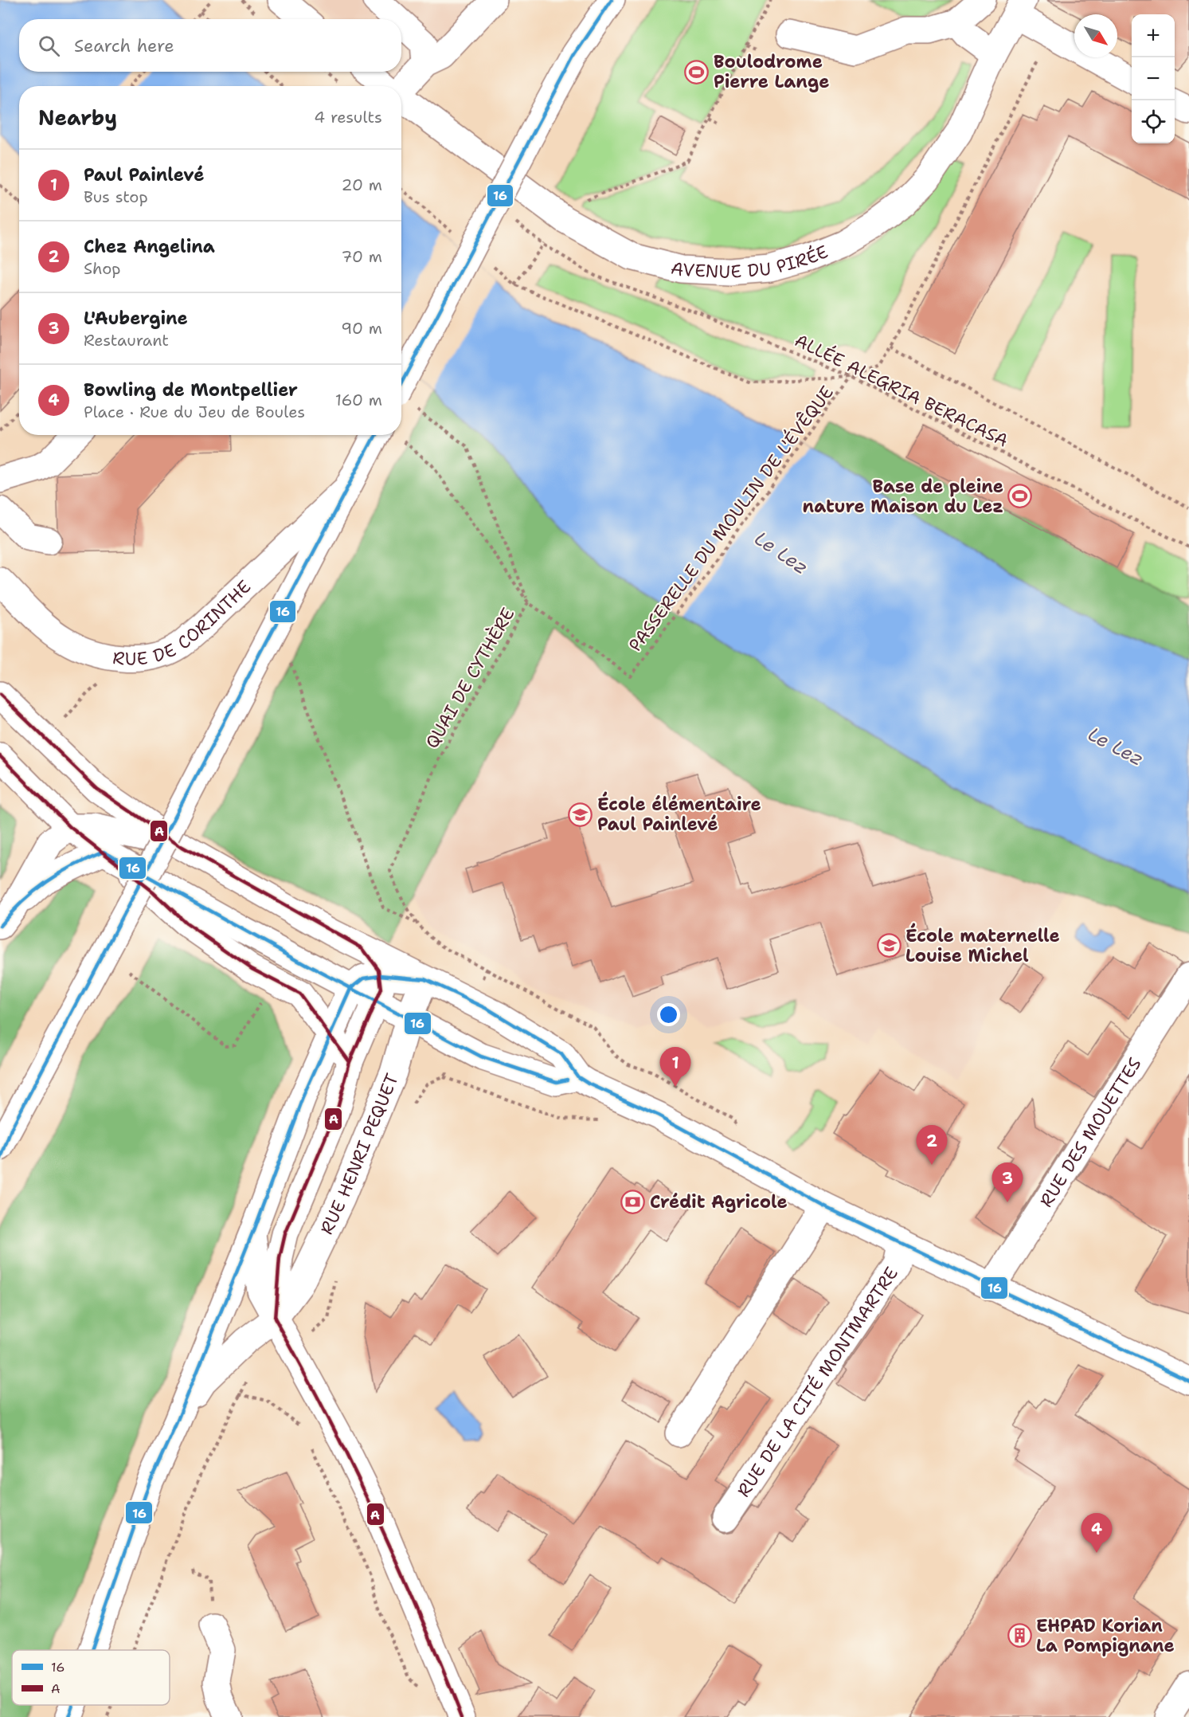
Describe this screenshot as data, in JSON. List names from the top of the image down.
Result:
{
  "streets": {
    "main road": [
      "AVENUE DU PIRÉE",
      "RUE DE CORINTHE",
      "RUE DES MOUETTES",
      "RUE HENRI PEQUET",
      "RUE DE LA CITÉ MONTMARTRE"
    ],
    "path": ["ALLÉE ALEGRIA BERACASA", "PASSERELLE DU MOULIN DE L'ÉVÊQUE", "QUAI DE CYTHÈRE"]
  },
  "crossings": [
    ["ALLÉE ALEGRIA BERACASA", "PASSERELLE DU MOULIN DE L'ÉVÊQUE"],
    ["PASSERELLE DU MOULIN DE L'ÉVÊQUE", "QUAI DE CYTHÈRE"]
  ],
  "water": ["Le Lez"],
  "places": {
    "sports": ["Boulodrome Pierre Lange", "Base de pleine nature Maison du Lez"],
    "school or university": ["École élémentaire Paul Painlevé", "École maternelle Louise Michel"],
    "bank": ["Crédit Agricole"],
    "building": ["EHPAD Korian La Pompignane"]
  },
  "lines": ["transit line 16", "transit line A"],
  "legend": ["16", "A"],
  "north": "bottom right",
  "page": {
    "map_buttons": ["+", "−"],
    "search": "Search here",
    "heading": ["Nearby", "4 results"],
    "list": [
      {
        "mark": "1",
        "name": "Paul Painlevé",
        "note": "Bus stop",
        "value": "20 m"
      },
      {
        "mark": "2",
        "name": "Chez Angelina",
        "note": "Shop",
        "value": "70 m"
      },
      {
        "mark": "3",
        "name": "L'Aubergine",
        "note": "Restaurant",
        "value": "90 m"
      },
      {
        "mark": "4",
        "name": "Bowling de Montpellier",
        "note": "Place · Rue du Jeu de Boules",
        "value": "160 m"
      }
    ],
    "pins": [
      "1",
      "2",
      "3",
      "4"
    ]
  }
}
